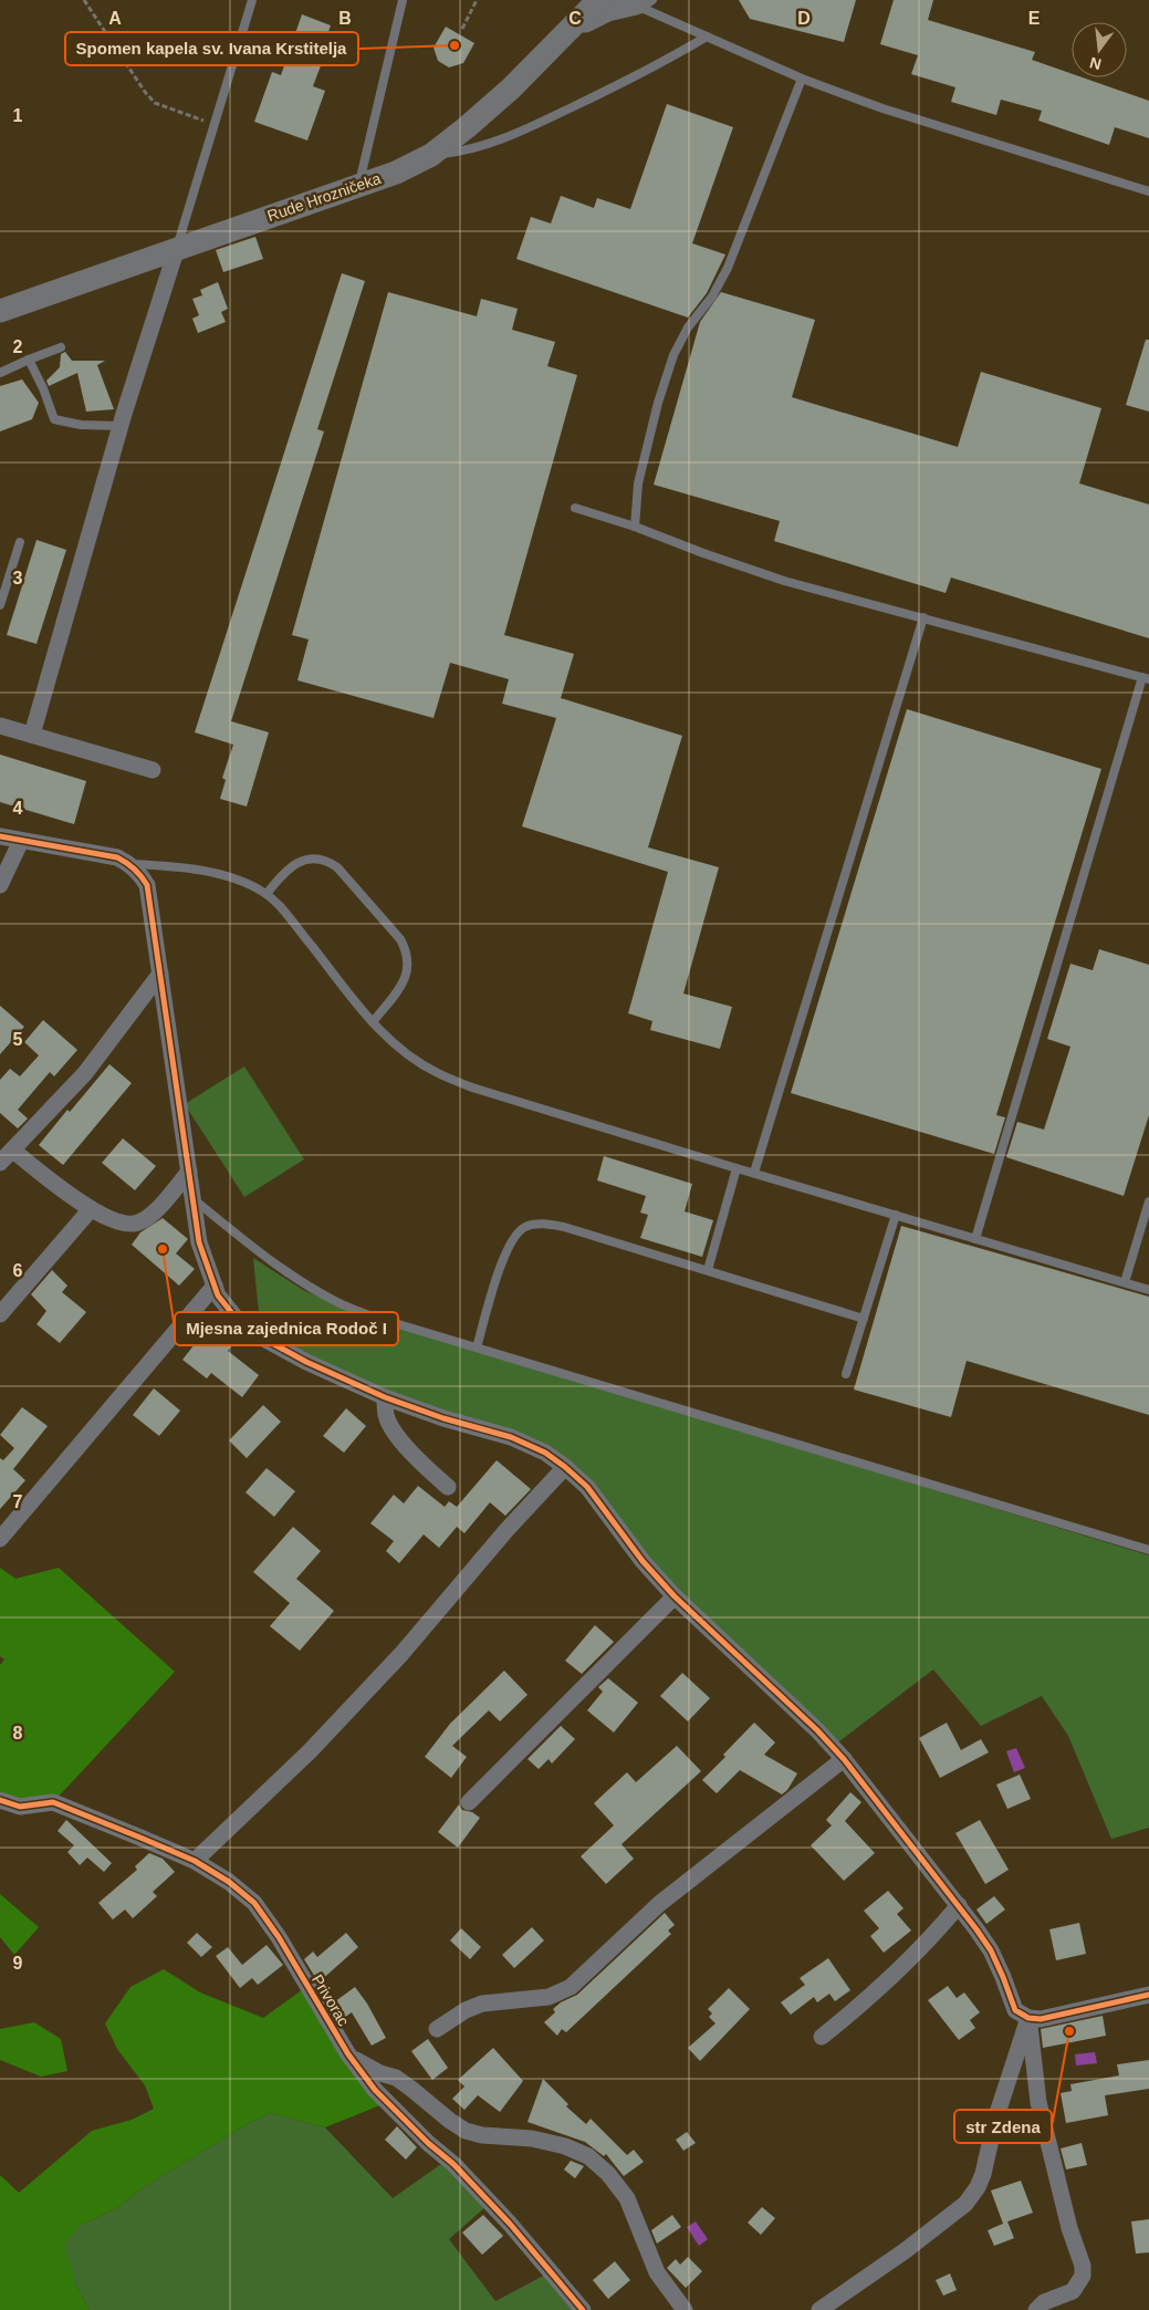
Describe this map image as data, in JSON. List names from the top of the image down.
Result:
{
  "streets": {
    "street": ["Rude Hrozničeka", "Privorac"]
  },
  "places": ["Spomen kapela sv. Ivana Krstitelja", "Mjesna zajednica Rodoč I", "str Zdena"],
  "north": "bottom",
  "grid": {
    "columns": [
      "A",
      "B",
      "C",
      "D",
      "E"
    ],
    "rows": [
      "1",
      "2",
      "3",
      "4",
      "5",
      "6",
      "7",
      "8",
      "9"
    ]
  }
}
